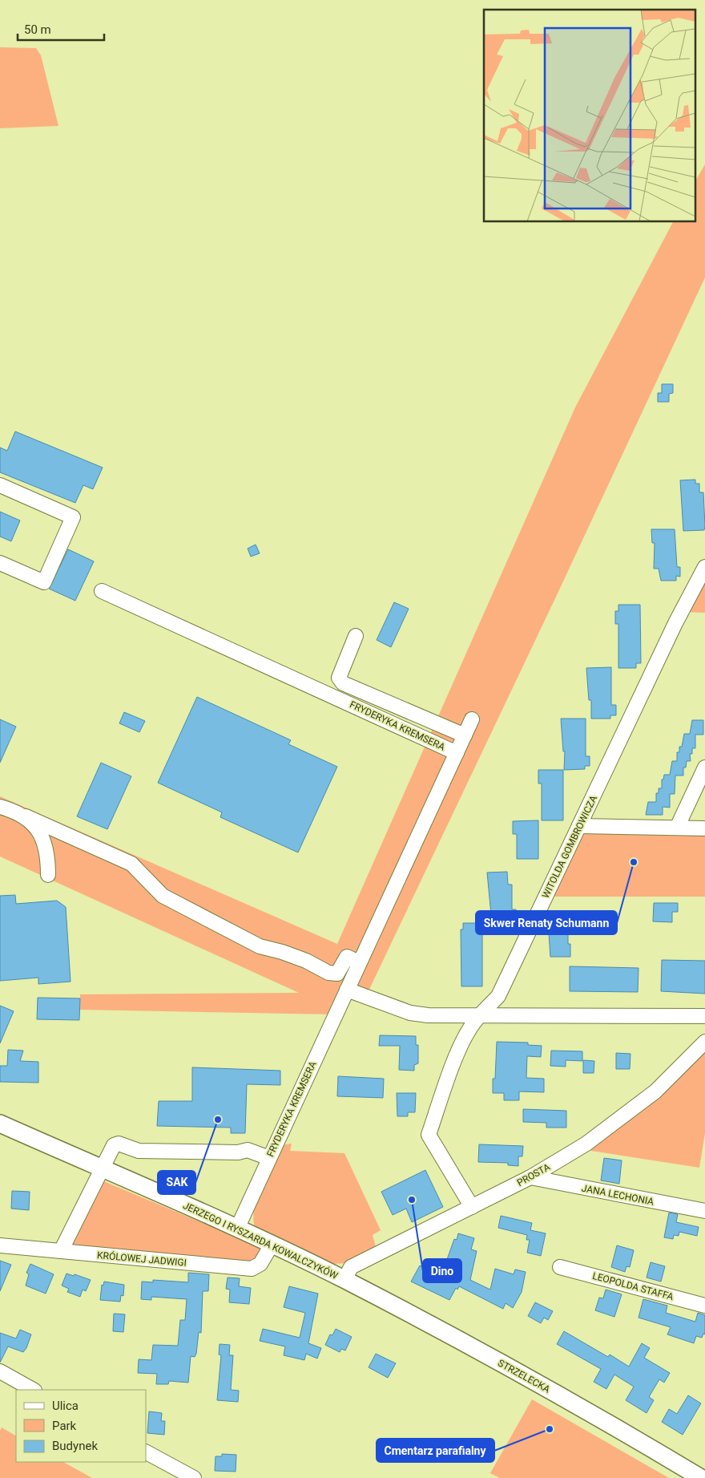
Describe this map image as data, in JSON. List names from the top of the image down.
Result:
{
  "streets": {
    "main road": ["JERZEGO I RYSZARDA KOWALCZYKÓW", "STRZELECKA"],
    "street": [
      "FRYDERYKA KREMSERA",
      "WITOLDA GOMBROWICZA",
      "PROSTA",
      "JANA LECHONIA",
      "KRÓLOWEJ JADWIGI",
      "LEOPOLDA STAFFA"
    ]
  },
  "crossings": [
    ["FRYDERYKA KREMSERA", "JERZEGO I RYSZARDA KOWALCZYKÓW"],
    ["WITOLDA GOMBROWICZA", "PROSTA"],
    ["PROSTA", "JANA LECHONIA"],
    ["PROSTA", "JERZEGO I RYSZARDA KOWALCZYKÓW"],
    ["PROSTA", "STRZELECKA"],
    ["JERZEGO I RYSZARDA KOWALCZYKÓW", "KRÓLOWEJ JADWIGI"],
    ["JERZEGO I RYSZARDA KOWALCZYKÓW", "STRZELECKA"]
  ],
  "places": [
    "Skwer Renaty Schumann",
    "SAK",
    "Dino",
    "Cmentarz parafialny"
  ],
  "legend": ["Ulica", "Park", "Budynek"],
  "scale_bar": "50 m"
}
